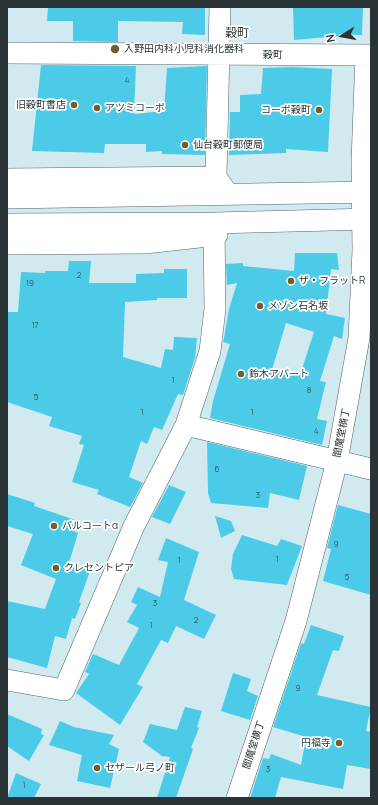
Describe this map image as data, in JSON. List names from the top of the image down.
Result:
{
  "streets": {
    "street": ["穀町", "閻魔堂横丁"]
  },
  "crossings": [
    ["穀町", "閻魔堂横丁"]
  ],
  "districts": ["穀町"],
  "places": [
    "入野田内科小児科消化器科",
    "旧穀町書店",
    "アツミコーポ",
    "コーポ穀町",
    "仙台穀町郵便局",
    "ザ・フラットR",
    "メゾン石名坂",
    "鈴木アパート",
    "パルコートα",
    "クレセントピア",
    "円福寺",
    "セザール弓ノ町"
  ],
  "house_numbers": [
    "4",
    "2",
    "19",
    "17",
    "1",
    "8",
    "5",
    "1",
    "1",
    "4",
    "6",
    "3",
    "9",
    "1",
    "1",
    "5",
    "3",
    "2",
    "1",
    "9",
    "3",
    "1"
  ],
  "north": "left"
}
